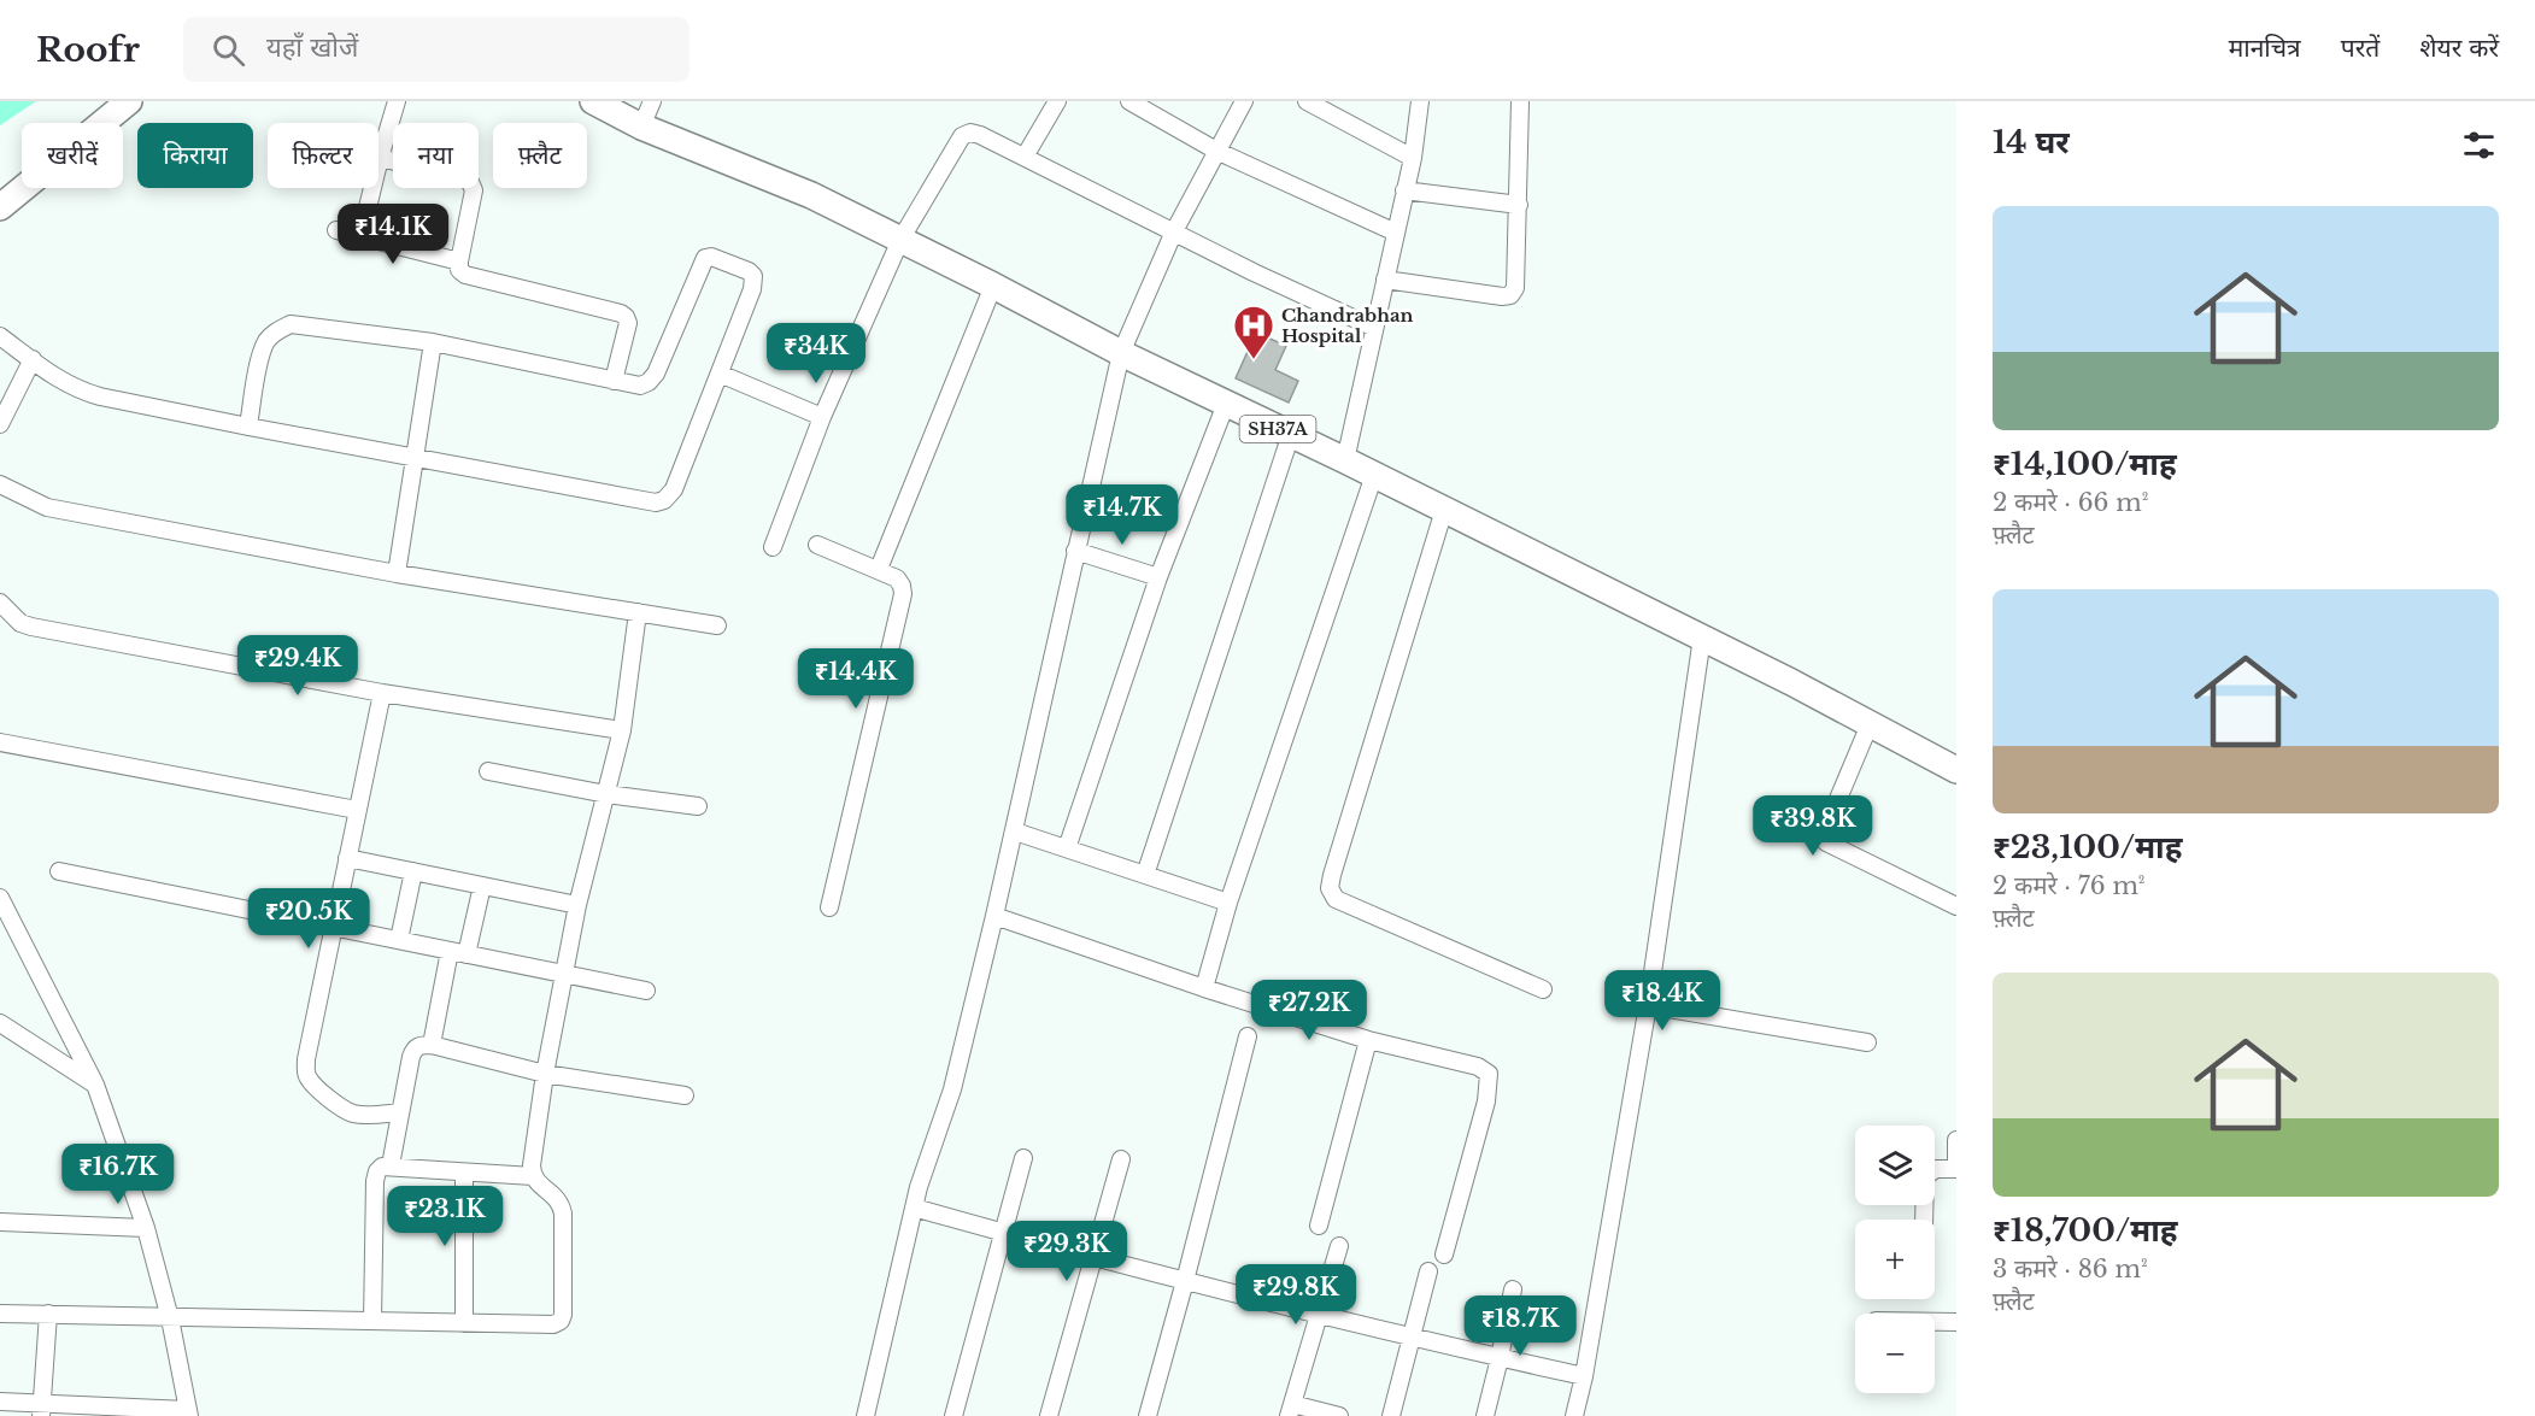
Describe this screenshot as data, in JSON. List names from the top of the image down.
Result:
{
  "streets": {
    "main road": ["SH37A"]
  },
  "places": {
    "hospital": ["Chandrabhan Hospital"]
  },
  "page": {
    "header": "Roofr",
    "search": "यहाँ खोजें",
    "nav": ["मानचित्र", "परतें", "शेयर करें"],
    "heading": "14 घर",
    "chip": [
      "खरीदें",
      "किराया",
      "फ़िल्टर",
      "नया",
      "फ़्लैट"
    ],
    "list": [
      {
        "name": "₹14,100/माह",
        "note": "2 कमरे · 66 m² · फ़्लैट"
      },
      {
        "name": "₹23,100/माह",
        "note": "2 कमरे · 76 m² · फ़्लैट"
      },
      {
        "name": "₹18,700/माह",
        "note": "3 कमरे · 86 m² · फ़्लैट"
      }
    ],
    "price": [
      "₹14.1K",
      "₹34K",
      "₹14.7K",
      "₹29.4K",
      "₹14.4K",
      "₹39.8K",
      "₹20.5K",
      "₹18.4K",
      "₹27.2K",
      "₹16.7K",
      "₹23.1K",
      "₹29.3K",
      "₹29.8K",
      "₹18.7K"
    ],
    "map_buttons": ["+", "−"]
  }
}
